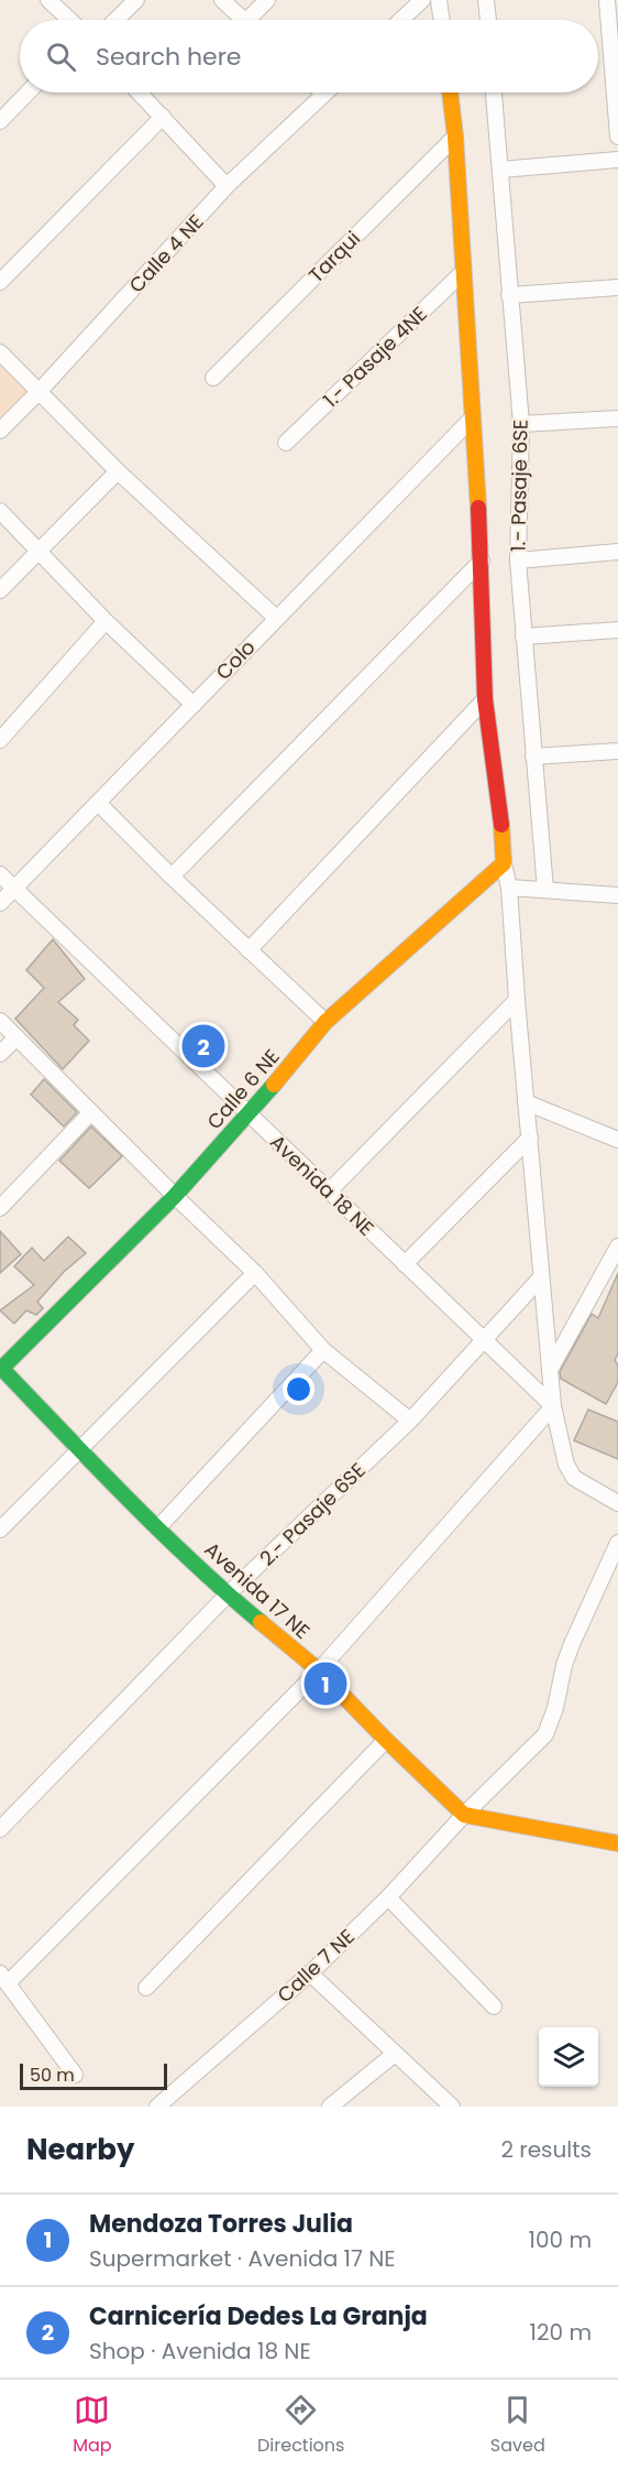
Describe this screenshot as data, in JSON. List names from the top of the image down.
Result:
{
  "streets": {
    "street": [
      "Calle 4 NE",
      "Tarqui",
      "1.- Pasaje 4NE",
      "1.- Pasaje 6SE",
      "Colo",
      "Calle 6 NE",
      "Avenida 18 NE",
      "2.- Pasaje 6SE",
      "Avenida 17 NE",
      "Calle 7 NE"
    ]
  },
  "crossings": [
    ["Colo", "Avenida 18 NE"],
    ["Calle 6 NE", "Avenida 18 NE"],
    ["Calle 6 NE", "Avenida 17 NE"],
    ["Avenida 18 NE", "2.- Pasaje 6SE"],
    ["2.- Pasaje 6SE", "Avenida 17 NE"],
    ["Avenida 17 NE", "Calle 7 NE"]
  ],
  "scale_bar": "50 m",
  "page": {
    "search": "Search here",
    "pins": ["2", "1"],
    "scale": "50 m",
    "heading": ["Nearby", "2 results"],
    "list": [
      {
        "mark": "1",
        "name": "Mendoza Torres Julia",
        "note": "Supermarket · Avenida 17 NE",
        "value": "100 m"
      },
      {
        "mark": "2",
        "name": "Carnicería Dedes La Granja",
        "note": "Shop · Avenida 18 NE",
        "value": "120 m"
      }
    ],
    "nav": ["Map", "Directions", "Saved"]
  }
}
